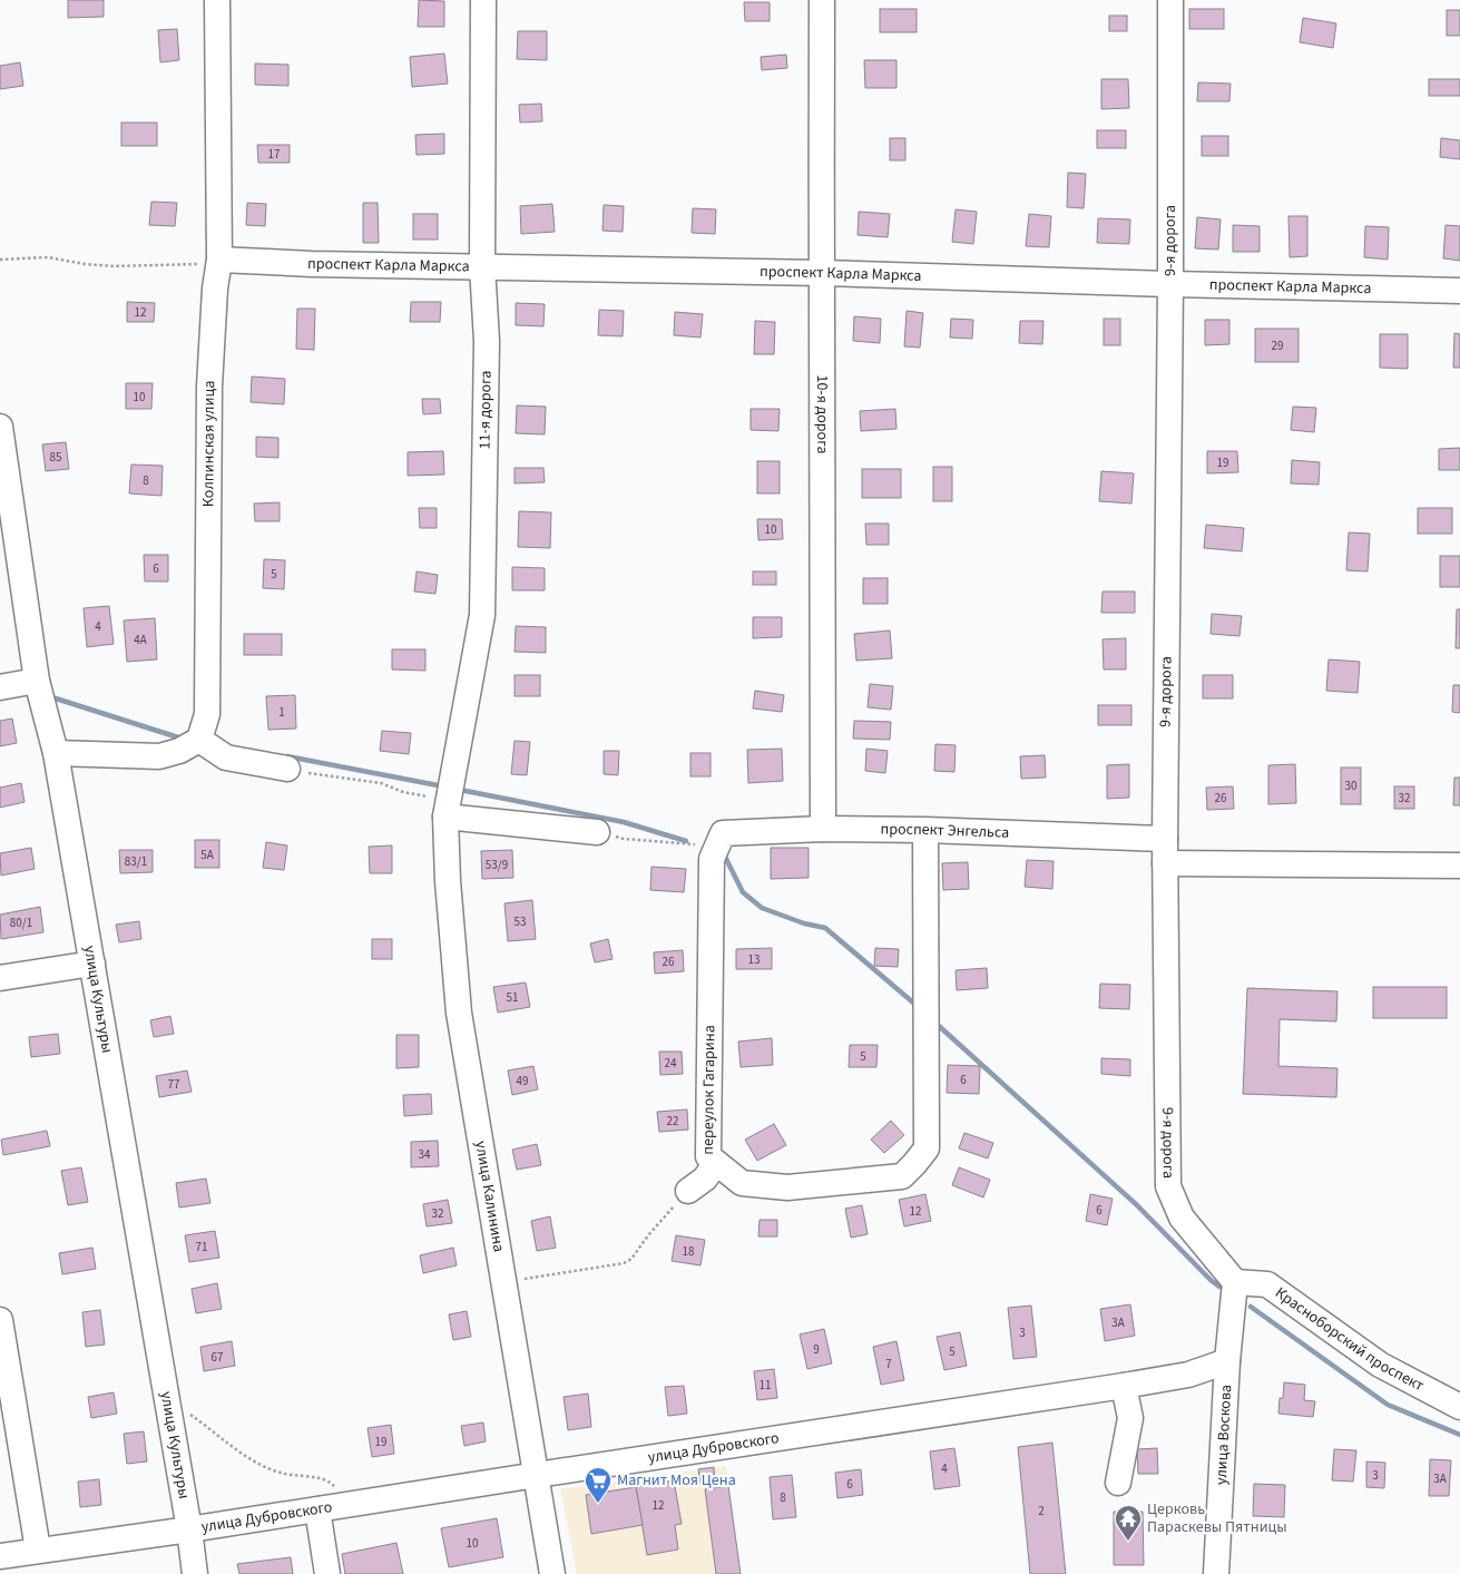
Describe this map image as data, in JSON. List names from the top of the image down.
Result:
{
  "streets": {
    "street": [
      "9-я дорога",
      "проспект Карла Маркса",
      "11-я дорога",
      "10-я дорога",
      "Колпинская улица",
      "проспект Энгельса",
      "улица Культуры",
      "переулок Гагарина",
      "улица Калинина",
      "Красноборский проспект",
      "улица Воскова",
      "улица Дубровского"
    ]
  },
  "crossings": [
    ["9-я дорога", "проспект Карла Маркса"],
    ["9-я дорога", "проспект Энгельса"],
    ["9-я дорога", "Красноборский проспект"],
    ["проспект Карла Маркса", "11-я дорога"],
    ["проспект Карла Маркса", "10-я дорога"],
    ["проспект Карла Маркса", "Колпинская улица"],
    ["11-я дорога", "улица Калинина"],
    ["10-я дорога", "проспект Энгельса"],
    ["проспект Энгельса", "переулок Гагарина"],
    ["улица Культуры", "улица Дубровского"],
    ["улица Калинина", "улица Дубровского"],
    ["улица Воскова", "улица Дубровского"]
  ],
  "places": {
    "supermarket": ["Магнит Моя Цена"],
    "temple": ["Церковь Параскевы Пятницы"]
  },
  "house_numbers": [
    "17",
    "12",
    "29",
    "10",
    "85",
    "19",
    "8",
    "10",
    "6",
    "5",
    "4",
    "4А",
    "1",
    "30",
    "26",
    "32",
    "5А",
    "83/1",
    "53/9",
    "53",
    "80/1",
    "13",
    "26",
    "51",
    "5",
    "24",
    "6",
    "49",
    "77",
    "22",
    "34",
    "6",
    "12",
    "32",
    "71",
    "18",
    "3А",
    "3",
    "9",
    "5",
    "67",
    "7",
    "11",
    "19",
    "4",
    "3",
    "3А",
    "6",
    "8",
    "12",
    "2",
    "10"
  ]
}
